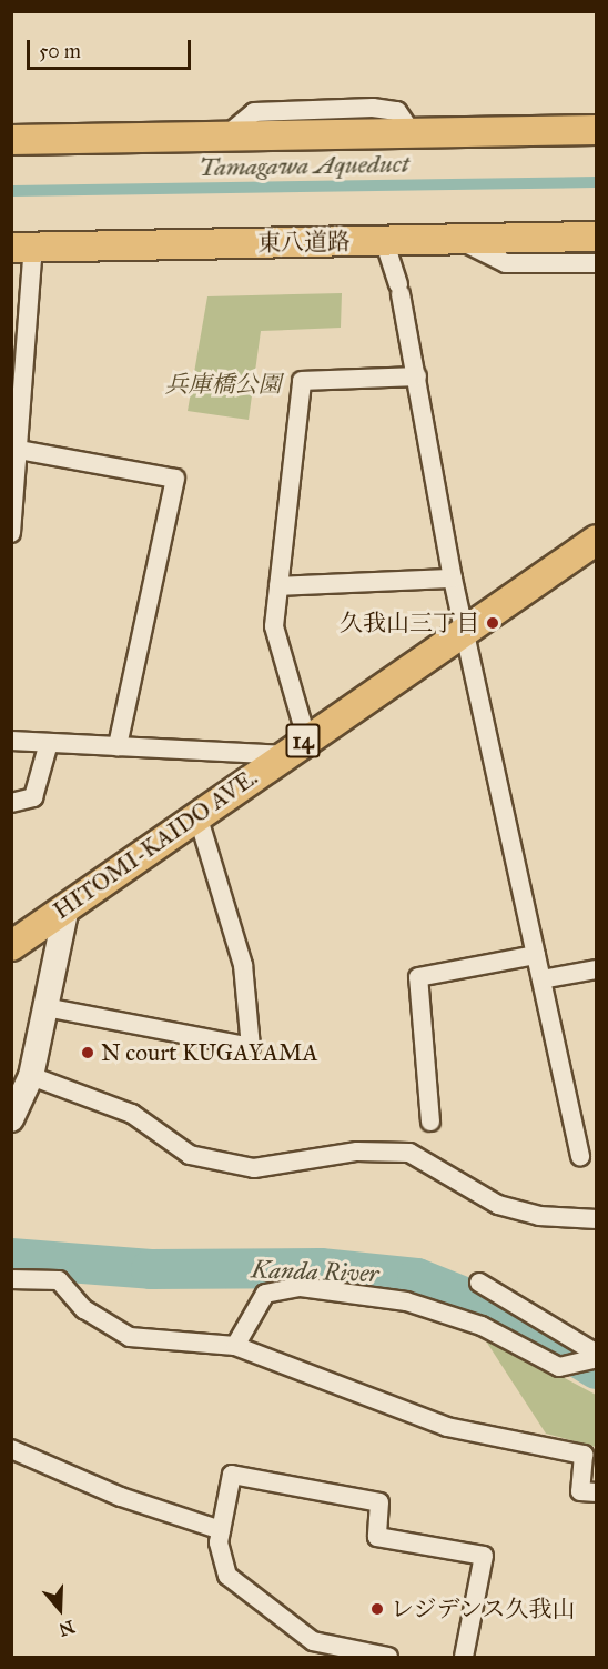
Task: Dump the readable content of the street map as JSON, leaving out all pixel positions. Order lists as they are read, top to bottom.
{
  "streets": {
    "main road": ["東八道路", "14", "HITOMI-KAIDO AVE."]
  },
  "water": ["Tamagawa Aqueduct", "Kanda River"],
  "parks": ["兵庫橋公園"],
  "places": ["久我山三丁目", "N court KUGAYAMA", "レジデンス久我山"],
  "scale_bar": "50 m",
  "north": "bottom"
}
